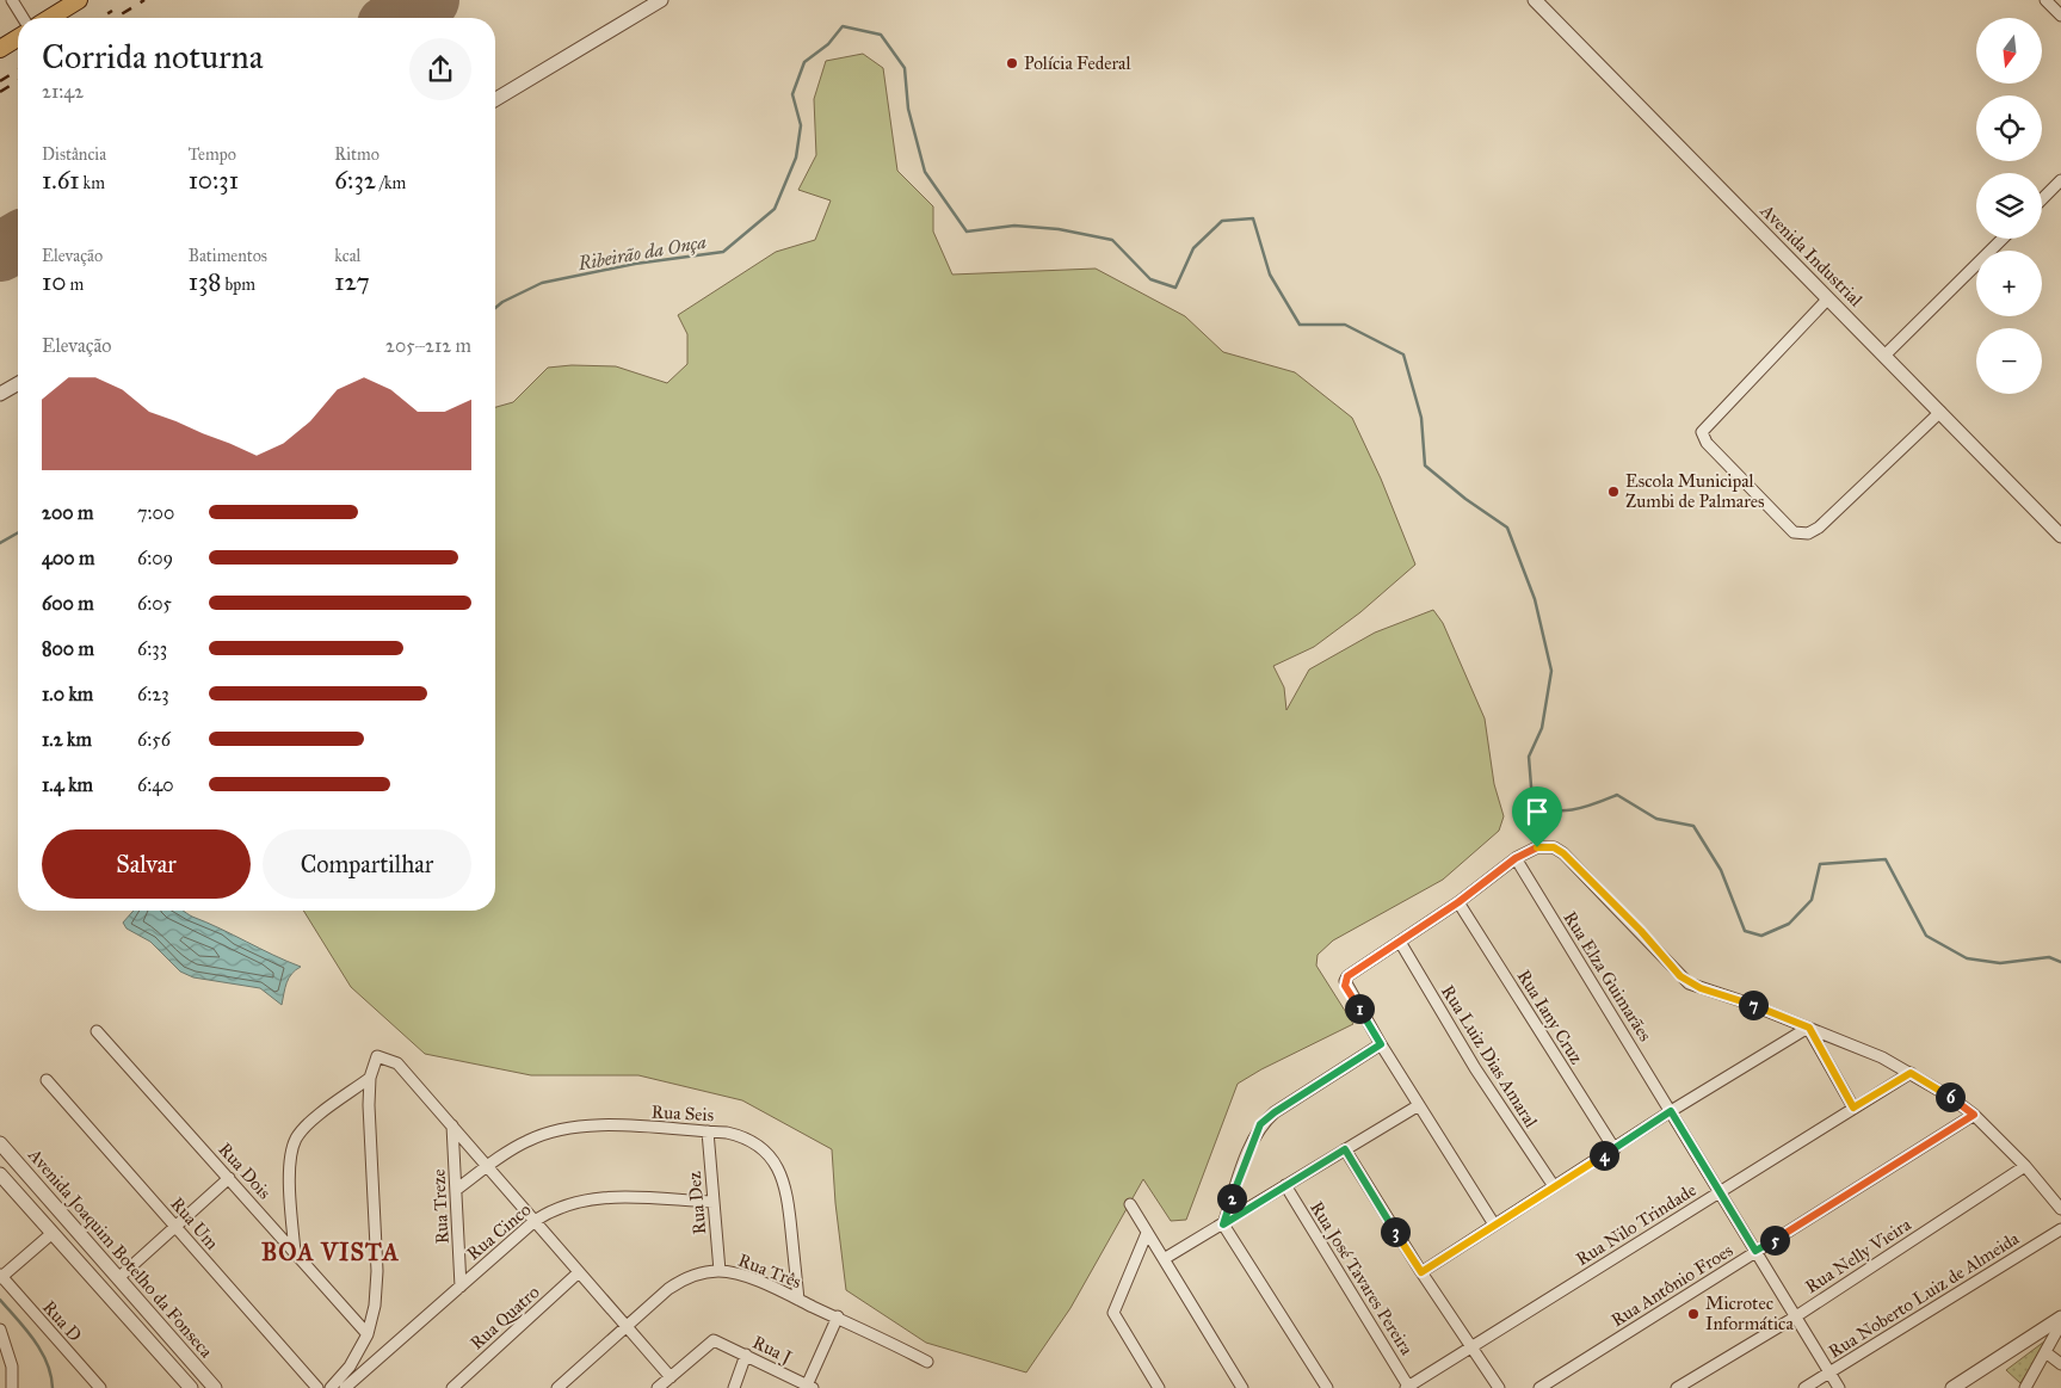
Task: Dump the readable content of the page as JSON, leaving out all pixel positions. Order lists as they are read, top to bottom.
{
  "streets": {
    "street": [
      "Avenida Industrial",
      "Rua Elza Guimarães",
      "Rua Iany Cruz",
      "Rua Luiz Dias Amaral",
      "Rua Seis",
      "Rua Dois",
      "Rua Dez",
      "Rua Treze",
      "Rua Um",
      "Rua Nilo Trindade",
      "Rua Cinco",
      "Avenida Joaquim Botelho da Fonseca",
      "Rua Nelly Vieira",
      "Rua Três",
      "Rua José Tavares Pereira",
      "Rua Antônio Froes",
      "Rua Noberto Luiz de Almeida",
      "Rua Quatro",
      "Rua D",
      "Rua J"
    ]
  },
  "crossings": [
    ["Rua Elza Guimarães", "Rua Nilo Trindade"],
    ["Rua Elza Guimarães", "Rua Nelly Vieira"],
    ["Rua Elza Guimarães", "Rua Antônio Froes"],
    ["Rua Elza Guimarães", "Rua Noberto Luiz de Almeida"],
    ["Rua Seis", "Rua Dez"],
    ["Rua Seis", "Rua Treze"],
    ["Rua Seis", "Rua Três"],
    ["Rua Dez", "Rua Cinco"],
    ["Rua Dez", "Rua Três"],
    ["Rua Treze", "Rua Cinco"],
    ["Rua Nilo Trindade", "Rua José Tavares Pereira"]
  ],
  "districts": ["BOA VISTA"],
  "water": ["Ribeirão da Onça"],
  "places": ["Polícia Federal", "Escola Municipal Zumbi de Palmares", "Microtec Informática"],
  "north": "bottom",
  "page": {
    "map_buttons": ["+", "−"],
    "heading": ["Corrida noturna", "21:42"],
    "stats": [
      ["Distância", "1.61 km"],
      ["Tempo", "10:31"],
      ["Ritmo", "6:32 /km"],
      ["Elevação", "10 m"],
      ["Batimentos", "138 bpm"],
      ["kcal", "127"]
    ],
    "chart": ["Elevação", "205–212 m"],
    "list": [
      {
        "name": "200 m",
        "note": "7:00"
      },
      {
        "name": "400 m",
        "note": "6:09"
      },
      {
        "name": "600 m",
        "note": "6:05"
      },
      {
        "name": "800 m",
        "note": "6:33"
      },
      {
        "name": "1.0 km",
        "note": "6:23"
      },
      {
        "name": "1.2 km",
        "note": "6:56"
      },
      {
        "name": "1.4 km",
        "note": "6:40"
      }
    ],
    "buttons": ["Salvar", "Compartilhar"],
    "pins": [
      "7",
      "1",
      "6",
      "4",
      "2",
      "3",
      "5"
    ]
  }
}
